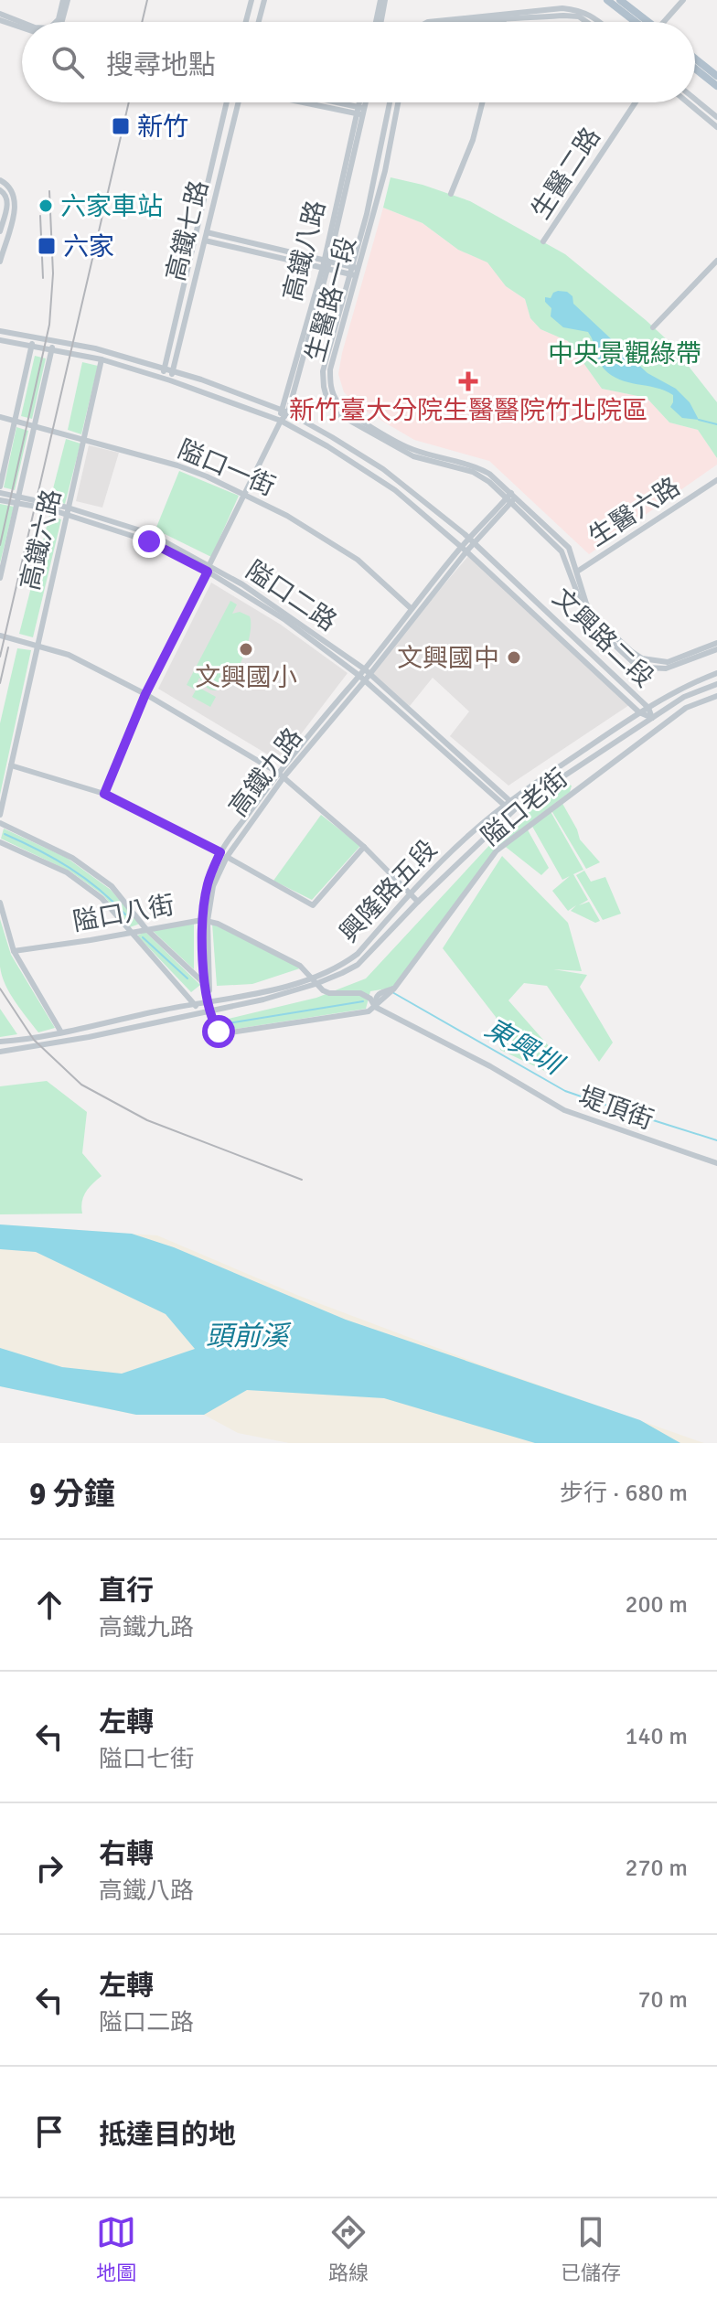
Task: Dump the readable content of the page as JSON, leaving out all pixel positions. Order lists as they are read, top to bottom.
{
  "streets": {
    "street": [
      "生醫二路",
      "高鐵七路",
      "高鐵八路",
      "生醫路一段",
      "隘口一街",
      "生醫六路",
      "高鐵六路",
      "隘口二路",
      "文興路二段",
      "高鐵九路",
      "隘口老街",
      "興隆路五段",
      "隘口八街",
      "堤頂街"
    ]
  },
  "crossings": [
    ["高鐵七路", "文興路二段"],
    ["高鐵八路", "隘口一街"],
    ["高鐵八路", "隘口二路"],
    ["高鐵八路", "文興路二段"],
    ["生醫路一段", "生醫六路"],
    ["生醫路一段", "高鐵九路"],
    ["隘口一街", "高鐵六路"],
    ["隘口一街", "高鐵九路"],
    ["高鐵六路", "隘口二路"],
    ["高鐵六路", "文興路二段"],
    ["隘口二路", "高鐵九路"],
    ["隘口二路", "興隆路五段"],
    ["文興路二段", "高鐵九路"],
    ["文興路二段", "興隆路五段"],
    ["高鐵九路", "興隆路五段"],
    ["高鐵九路", "隘口八街"],
    ["隘口老街", "興隆路五段"],
    ["隘口老街", "堤頂街"],
    ["興隆路五段", "隘口八街"]
  ],
  "water": ["東興圳", "頭前溪"],
  "parks": ["中央景觀綠帶"],
  "places": {
    "transit": ["新竹", "六家"],
    "other": ["六家車站", "文興國小", "文興國中"],
    "health": ["新竹臺大分院生醫醫院竹北院區"]
  },
  "page": {
    "search": "搜尋地點",
    "heading": ["9 分鐘", "步行 · 680 m"],
    "list": [
      ["直行", "高鐵九路", "200 m"],
      ["左轉", "隘口七街", "140 m"],
      ["右轉", "高鐵八路", "270 m"],
      ["左轉", "隘口二路", "70 m"],
      "抵達目的地"
    ],
    "nav": ["地圖", "路線", "已儲存"]
  }
}
